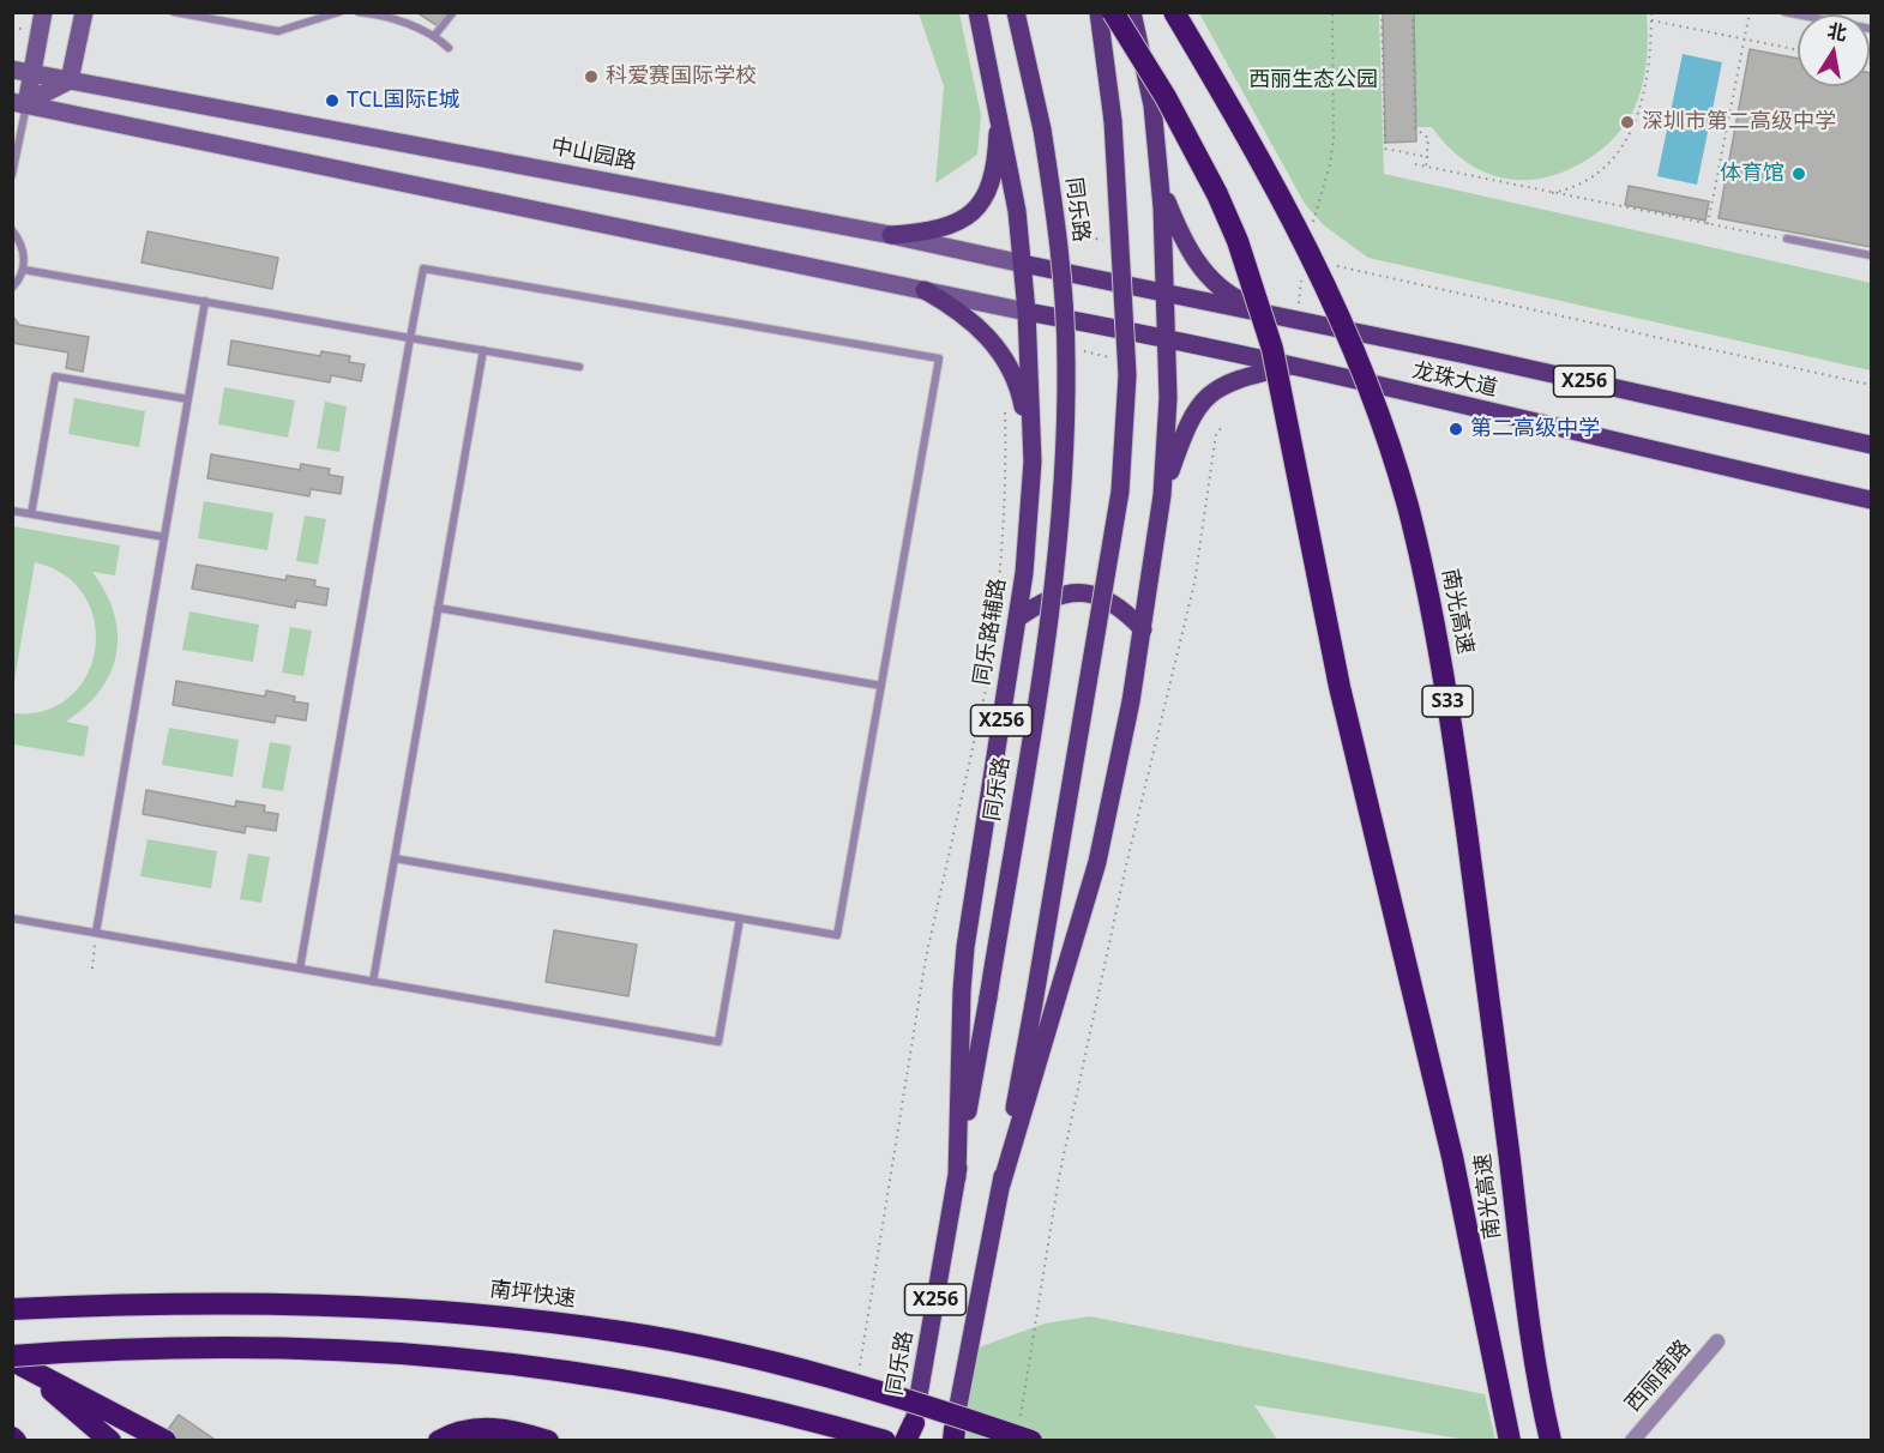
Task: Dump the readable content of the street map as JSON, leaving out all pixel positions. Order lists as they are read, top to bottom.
{
  "streets": {
    "highway": ["南光高速", "S33", "南坪快速"],
    "main road": [
      "中山园路",
      "同乐路",
      "龙珠大道",
      "X256",
      "同乐路辅路"
    ],
    "street": ["西丽南路"]
  },
  "crossings": [
    ["中山园路", "龙珠大道"],
    ["中山园路", "同乐路辅路"],
    ["同乐路", "X256"],
    ["同乐路", "同乐路辅路"],
    ["龙珠大道", "X256"],
    ["龙珠大道", "同乐路辅路"]
  ],
  "parks": ["西丽生态公园"],
  "places": [
    "科爱赛国际学校",
    "TCL国际E城",
    "深圳市第二高级中学",
    "体育馆",
    "第二高级中学"
  ],
  "north": "top"
}
